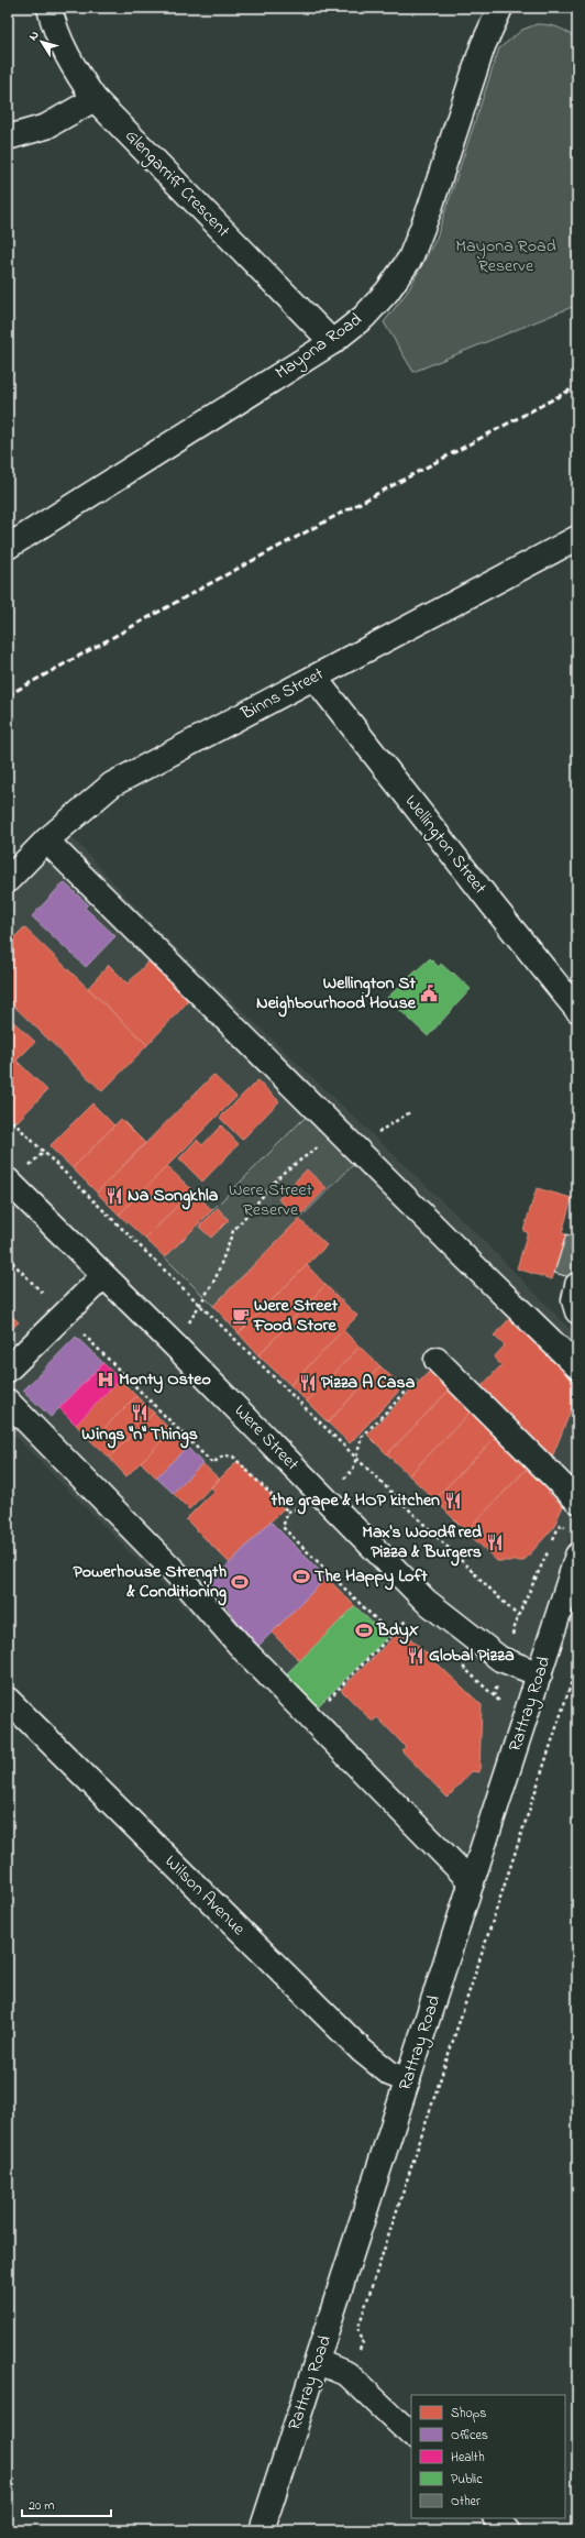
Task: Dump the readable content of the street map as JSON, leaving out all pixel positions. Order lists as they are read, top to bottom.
{
  "streets": {
    "street": [
      "Glengarriff Crescent",
      "Mayona Road",
      "Binns Street",
      "Wellington Street",
      "Were Street",
      "Rattray Road",
      "Wilson Avenue"
    ]
  },
  "crossings": [
    ["Glengarriff Crescent", "Mayona Road"],
    ["Binns Street", "Wellington Street"],
    ["Were Street", "Rattray Road"],
    ["Rattray Road", "Wilson Avenue"]
  ],
  "parks": ["Mayona Road Reserve", "Were Street Reserve"],
  "places": {
    "public building": ["Wellington St Neighbourhood House"],
    "restaurant": [
      "Na Songkhla",
      "Pizza A Casa",
      "Wings \"n\" Things",
      "the grape & HOP kitchen",
      "Max's Woodfired Pizza & Burgers",
      "Global Pizza"
    ],
    "cafe": ["Were Street Food Store"],
    "hospital": ["Monty Osteo"],
    "sports": ["The Happy Loft", "Powerhouse Strength & Conditioning", "BdyX"]
  },
  "legend": [
    "Shops",
    "Offices",
    "Health",
    "Public",
    "Other"
  ],
  "scale_bar": "20 m",
  "north": "top left"
}
